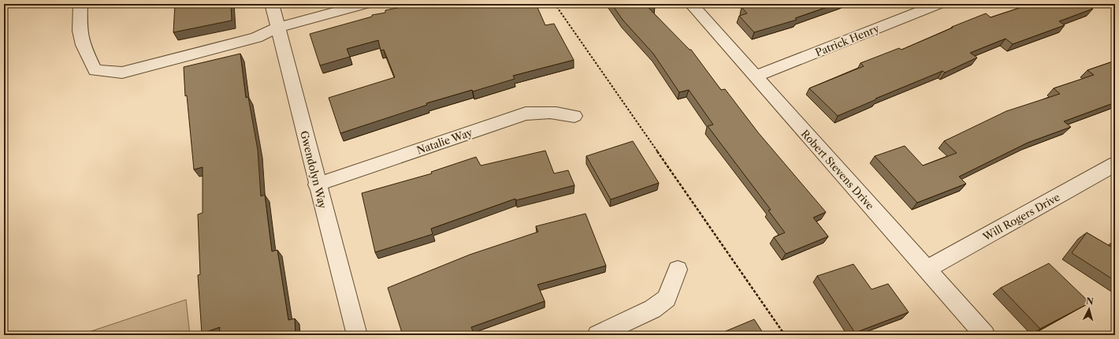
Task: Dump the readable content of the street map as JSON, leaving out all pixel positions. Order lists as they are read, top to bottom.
{
  "streets": {
    "street": [
      "Patrick Henry",
      "Natalie Way",
      "Gwendolyn Way",
      "Robert Stevens Drive",
      "Will Rogers Drive"
    ]
  },
  "crossings": [
    ["Patrick Henry", "Robert Stevens Drive"],
    ["Natalie Way", "Gwendolyn Way"],
    ["Robert Stevens Drive", "Will Rogers Drive"]
  ],
  "north": "top"
}
